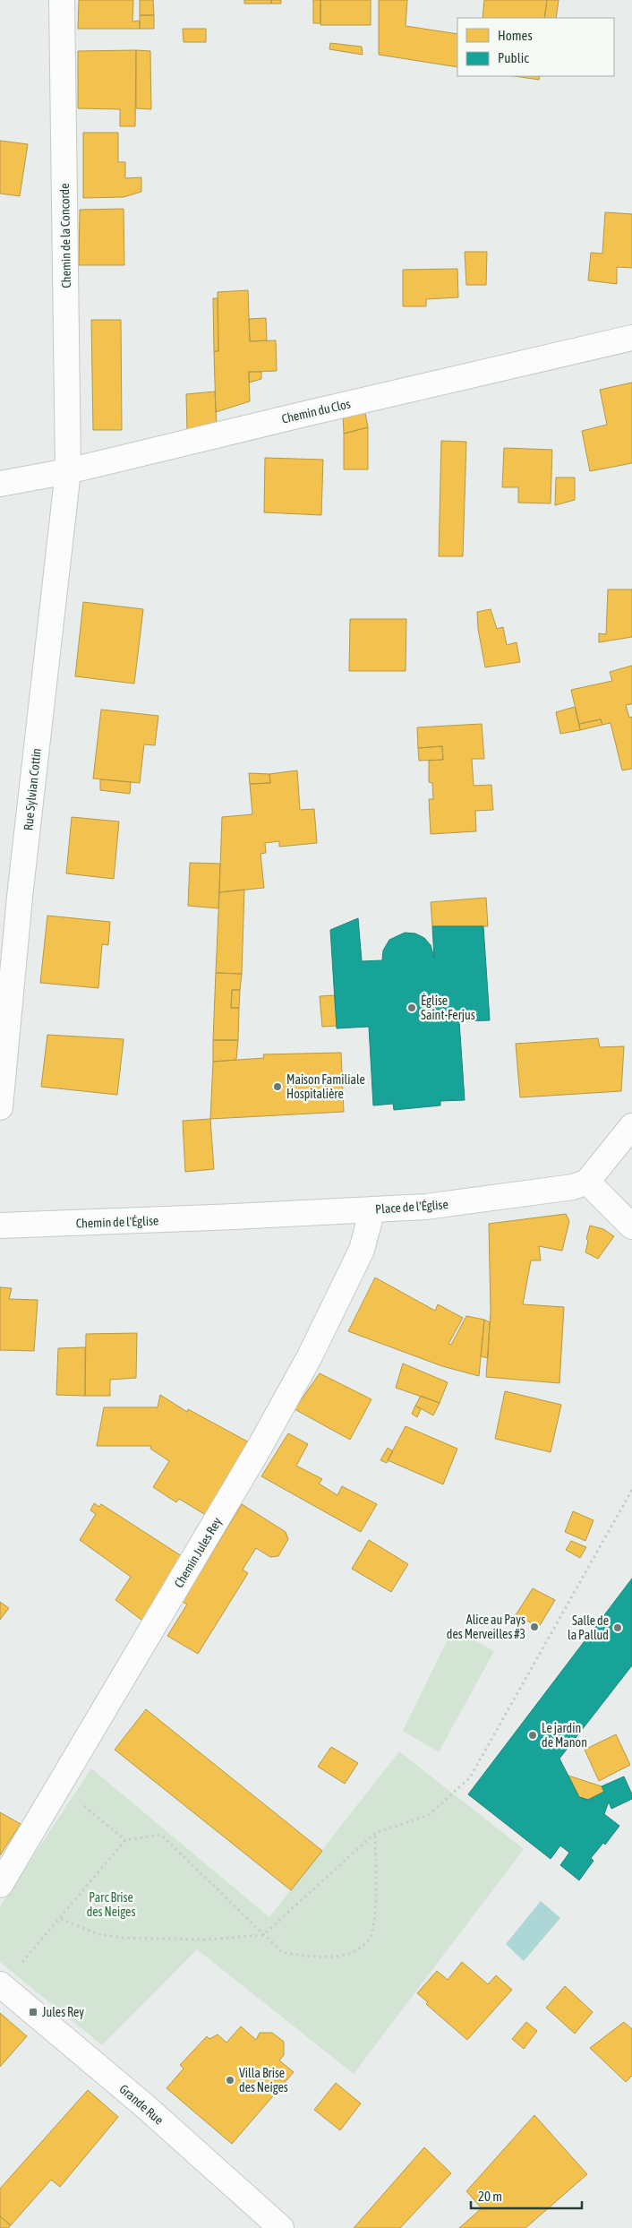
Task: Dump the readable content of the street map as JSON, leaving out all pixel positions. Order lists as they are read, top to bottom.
{
  "streets": {
    "street": [
      "Chemin de la Concorde",
      "Chemin du Clos",
      "Rue Sylvian Cottin",
      "Place de l'Église",
      "Chemin de l'Église",
      "Chemin Jules Rey",
      "Grande Rue"
    ]
  },
  "crossings": [
    ["Chemin de la Concorde", "Chemin du Clos"],
    ["Chemin de la Concorde", "Rue Sylvian Cottin"],
    ["Chemin du Clos", "Rue Sylvian Cottin"],
    ["Place de l'Église", "Chemin de l'Église"],
    ["Place de l'Église", "Chemin Jules Rey"]
  ],
  "parks": ["Parc Brise des Neiges"],
  "places": {
    "other": [
      "Église Saint-Ferjus",
      "Maison Familiale Hospitalière",
      "Alice au Pays des Merveilles #3",
      "Salle de la Pallud",
      "Le jardin de Manon",
      "Villa Brise des Neiges"
    ],
    "transit": ["Jules Rey"]
  },
  "legend": ["Homes", "Public"],
  "scale_bar": "20 m"
}
